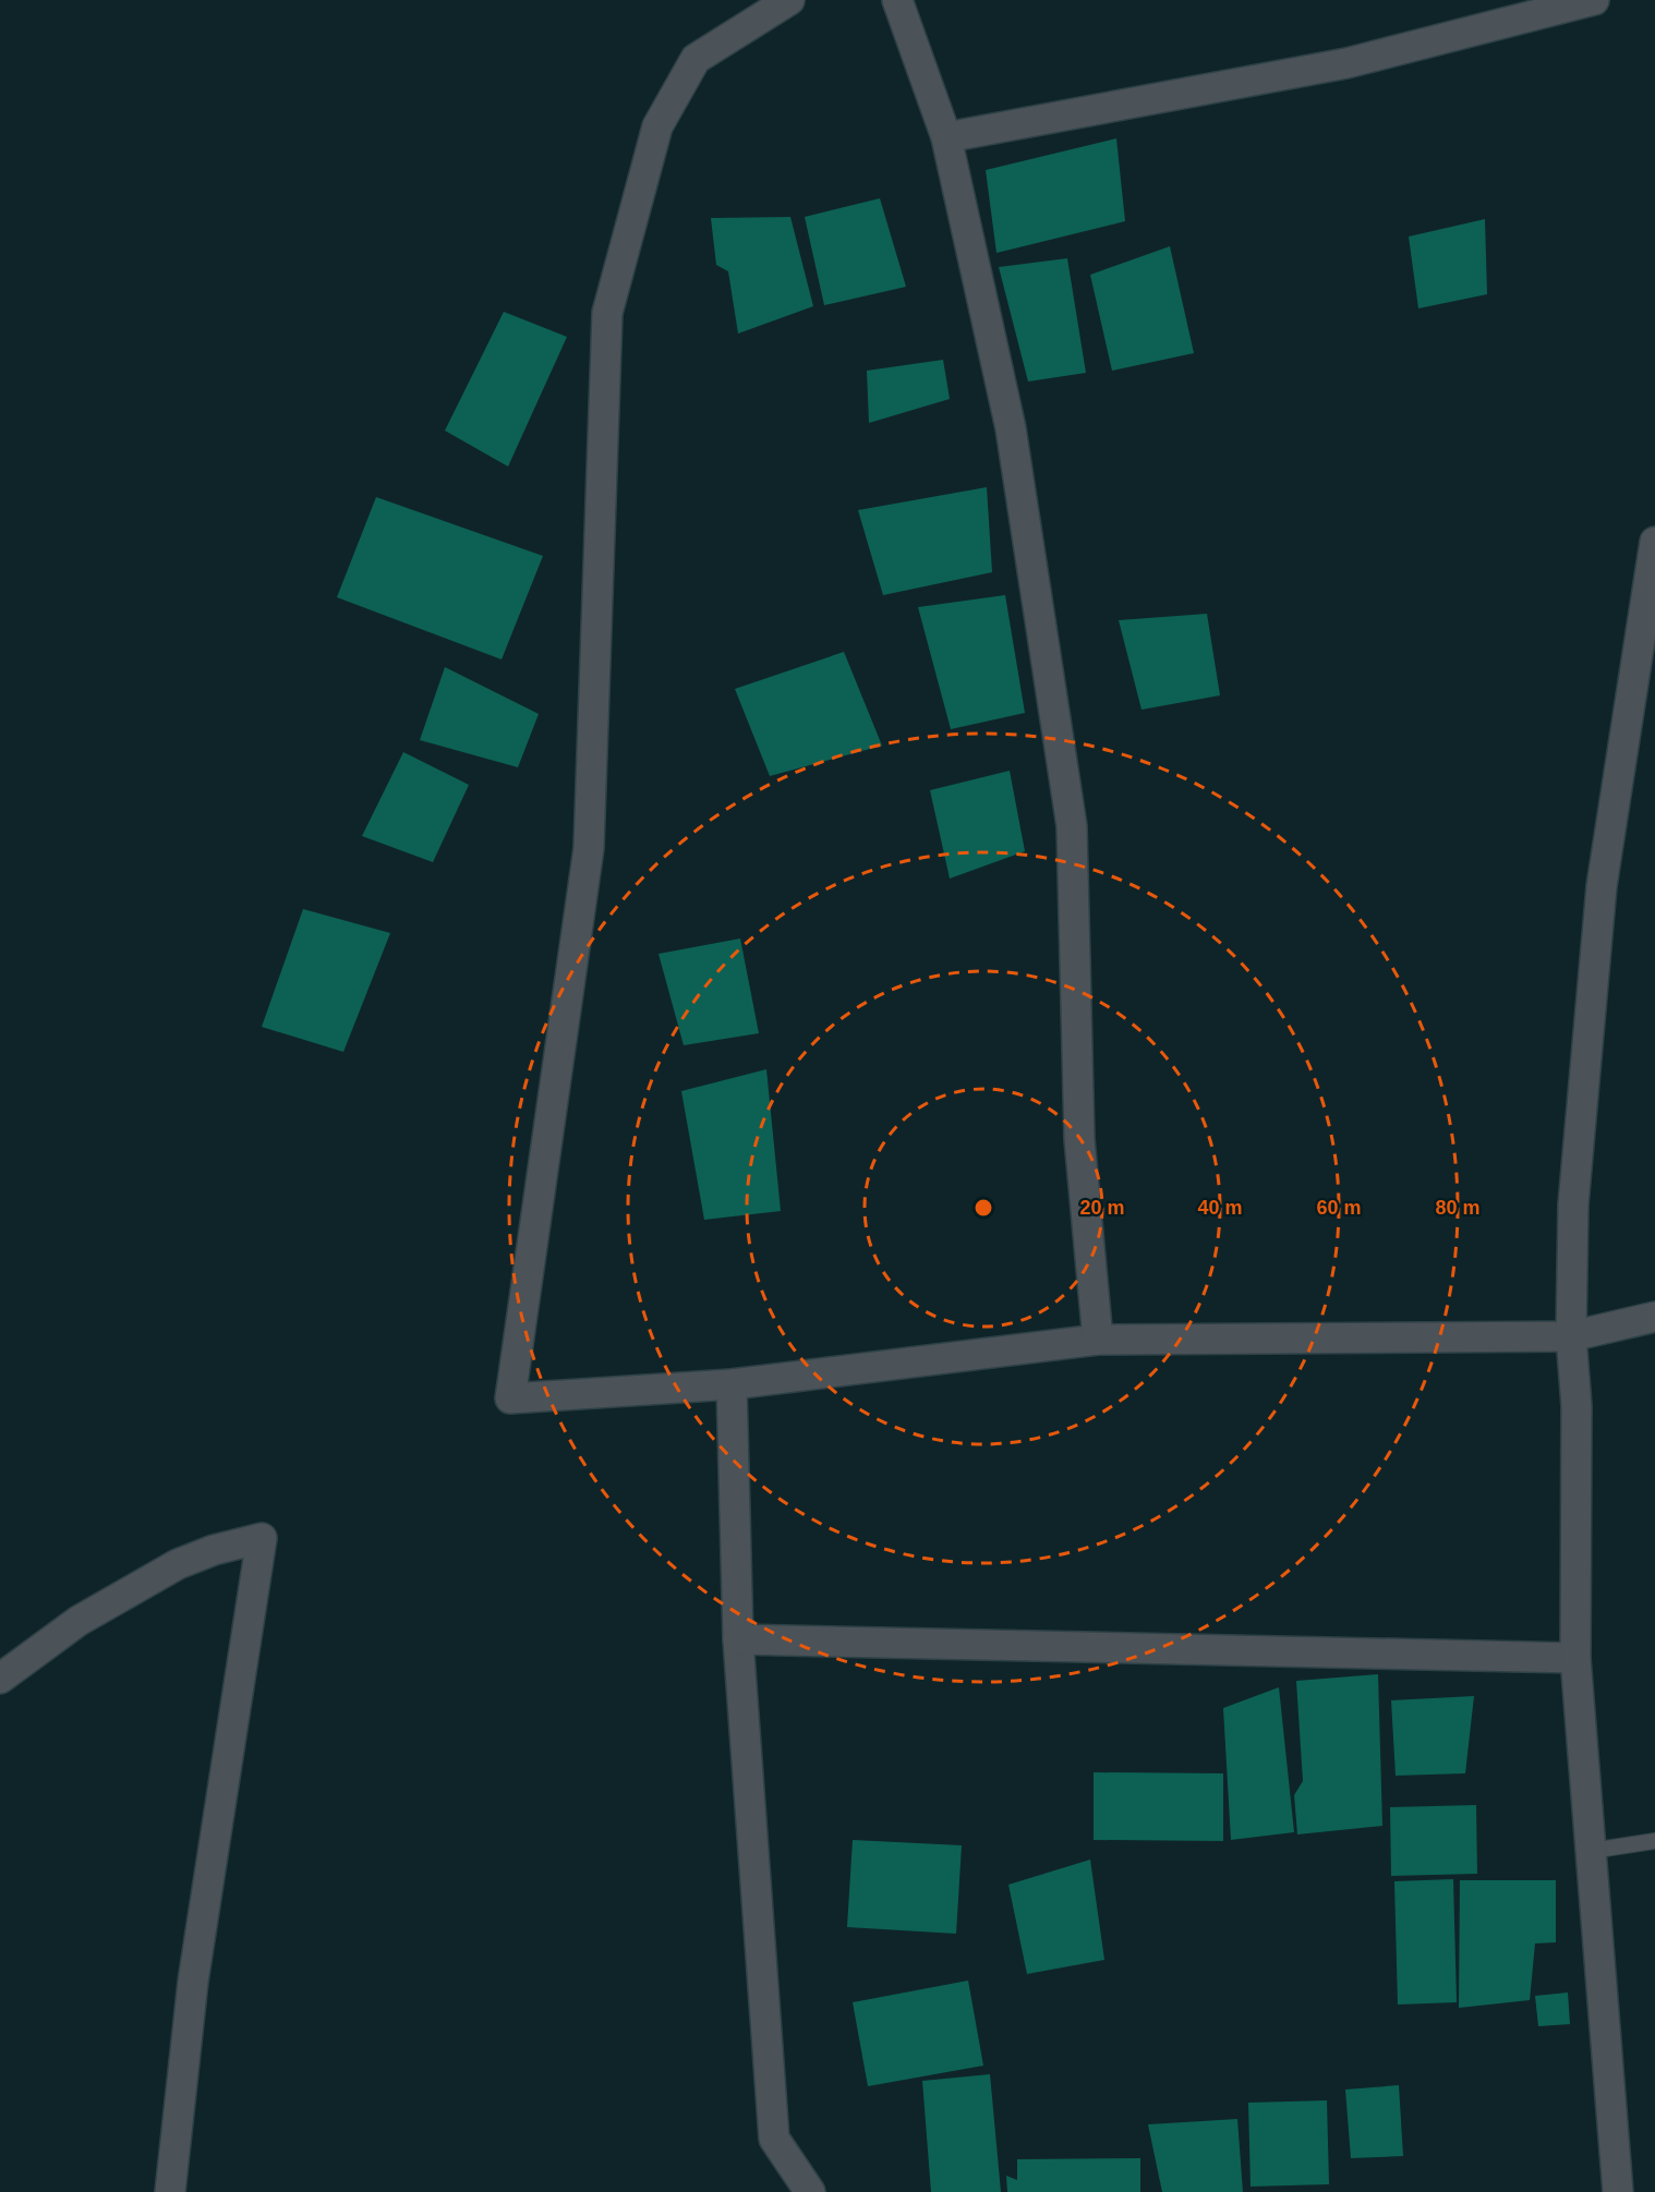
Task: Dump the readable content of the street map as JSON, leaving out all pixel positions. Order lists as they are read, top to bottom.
{
  "rings": [
    "20 m",
    "40 m",
    "60 m",
    "80 m"
  ]
}
